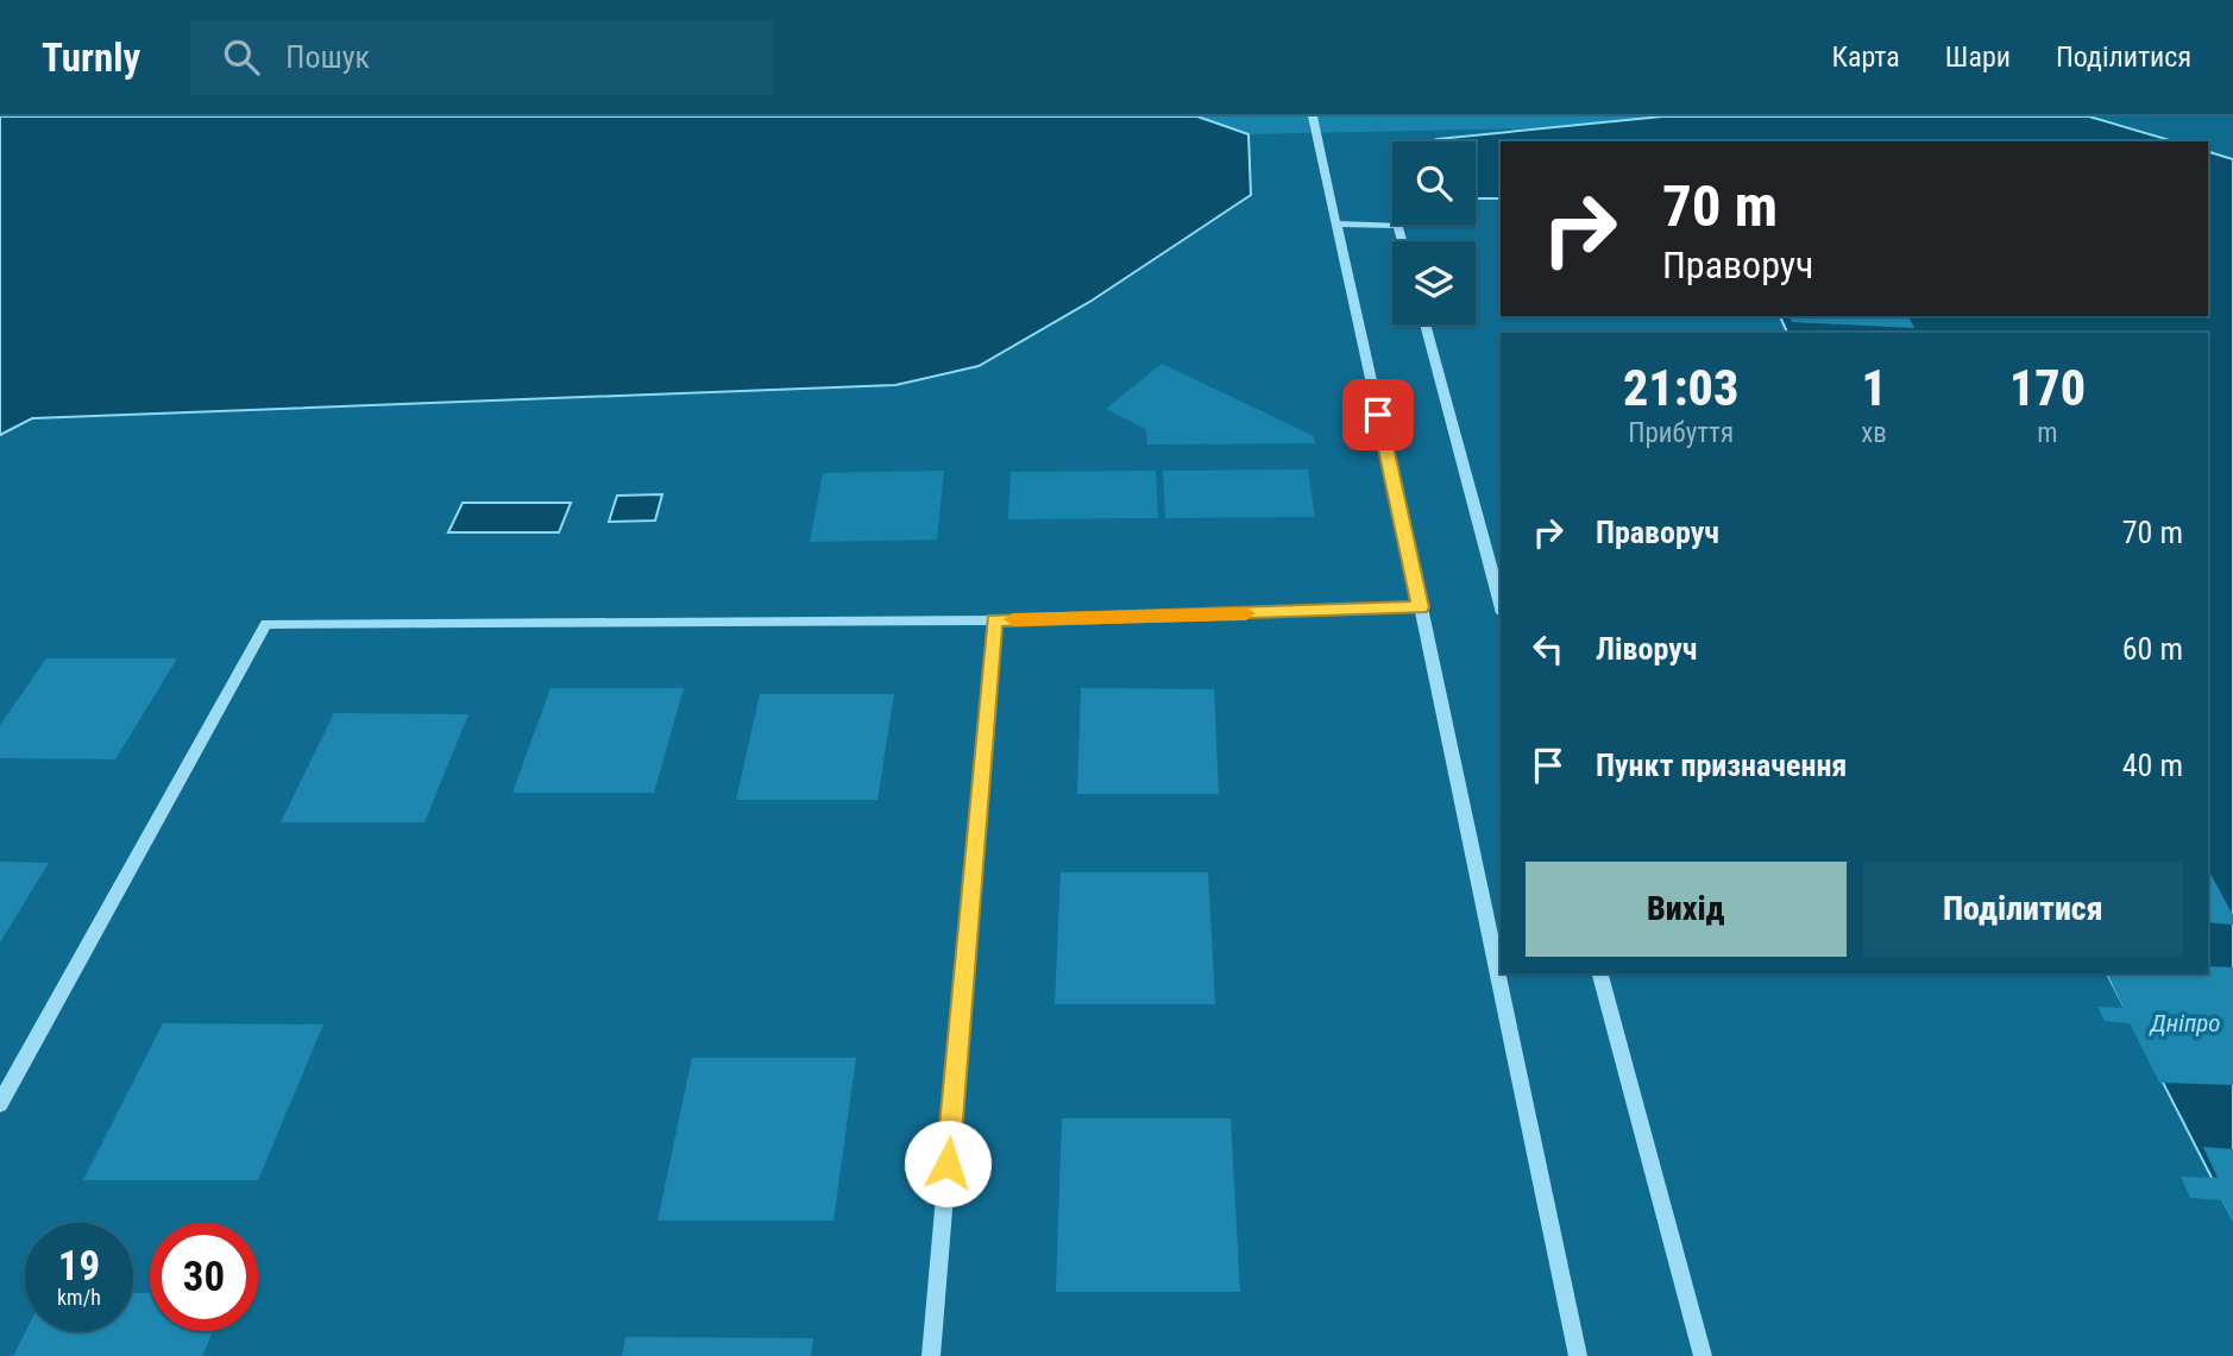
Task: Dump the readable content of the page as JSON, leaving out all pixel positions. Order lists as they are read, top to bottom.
{
  "water": ["Дніпро"],
  "page": {
    "header": "Turnly",
    "search": "Пошук",
    "nav": ["Карта", "Шари", "Поділитися"],
    "turn": ["70 m", "Праворуч"],
    "eta": [
      "21:03",
      "Прибуття",
      "1",
      "хв",
      "170",
      "m"
    ],
    "list": [
      {
        "name": "Праворуч",
        "value": "70 m"
      },
      {
        "name": "Ліворуч",
        "value": "60 m"
      },
      {
        "name": "Пункт призначення",
        "value": "40 m"
      }
    ],
    "buttons": ["Вихід", "Поділитися"],
    "speed": "19 km/h",
    "limit": "30"
  }
}
